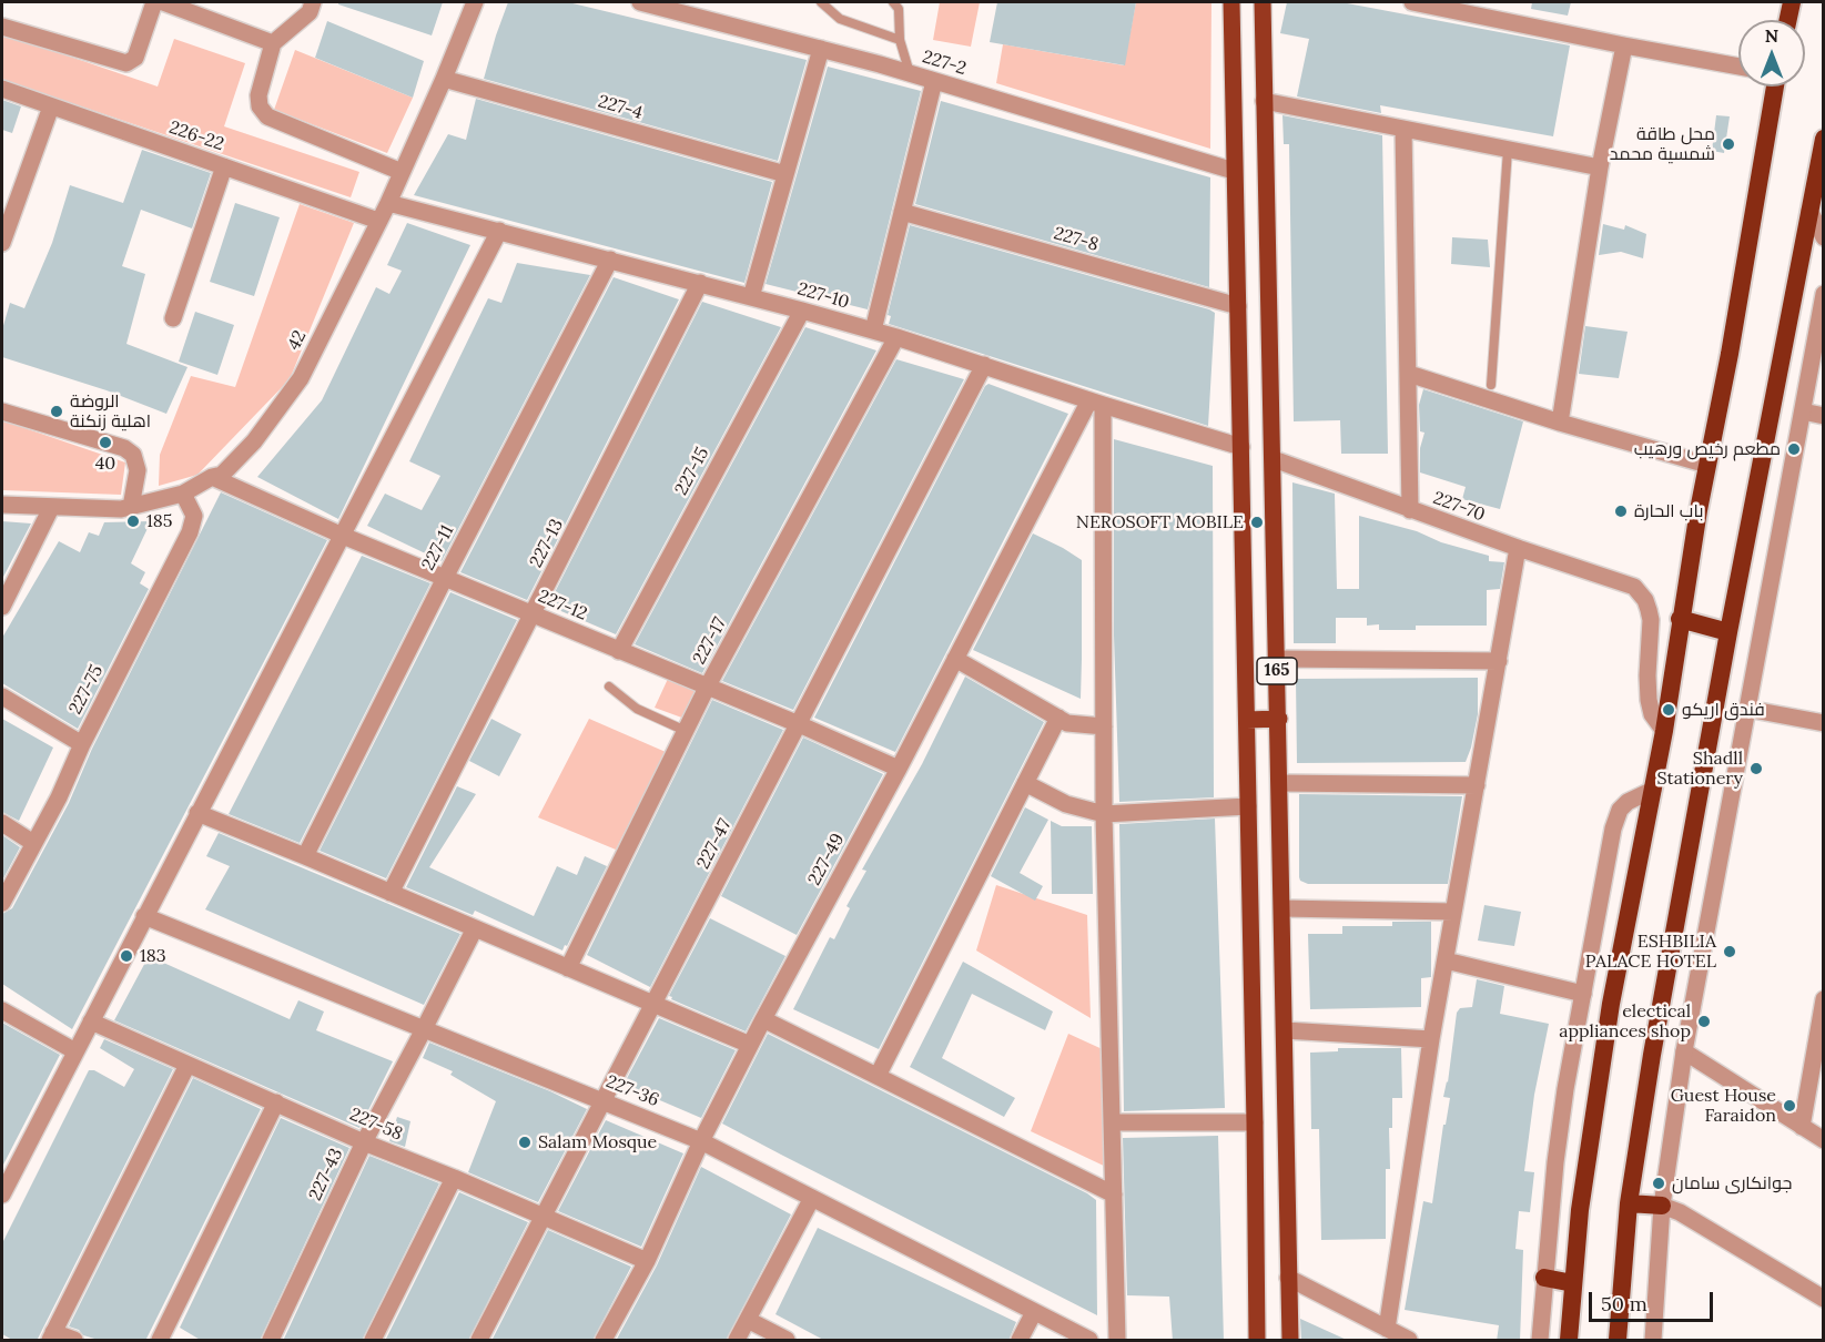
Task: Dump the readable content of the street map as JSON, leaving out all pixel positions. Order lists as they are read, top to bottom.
{
  "streets": {
    "main road": ["165"],
    "street": [
      "227-2",
      "227-4",
      "226-22",
      "227-8",
      "227-10",
      "42",
      "227-15",
      "227-70",
      "227-13",
      "227-11",
      "227-12",
      "227-17",
      "227-75",
      "227-47",
      "227-49",
      "227-36",
      "227-58",
      "227-43"
    ]
  },
  "crossings": [
    ["227-2", "165"],
    ["227-4", "42"],
    ["226-22", "42"],
    ["227-8", "165"],
    ["227-10", "42"],
    ["227-10", "227-15"],
    ["227-10", "227-13"],
    ["227-10", "227-11"],
    ["227-10", "227-17"],
    ["227-10", "165"],
    ["227-10", "227-47"],
    ["227-10", "227-49"],
    ["42", "227-12"],
    ["42", "227-75"],
    ["227-15", "227-12"],
    ["227-70", "165"],
    ["227-13", "227-12"],
    ["227-11", "227-12"],
    ["227-12", "227-17"],
    ["227-12", "227-47"],
    ["227-12", "227-49"],
    ["227-47", "227-36"],
    ["227-47", "227-58"],
    ["227-49", "227-36"],
    ["227-49", "227-58"],
    ["227-36", "227-43"],
    ["227-58", "227-43"]
  ],
  "places": [
    "محل طاقة شمسية محمد",
    "الروضة اهلية زنكنة",
    "40",
    "مطعم رخيص ورهيب",
    "باب الحارة",
    "185",
    "NEROSOFT MOBILE",
    "فندق اريكو",
    "Shadll Stationery",
    "ESHBILIA PALACE HOTEL",
    "183",
    "electical appliances shop",
    "Guest House Faraidon",
    "Salam Mosque",
    "جوانکاری سامان"
  ],
  "scale_bar": "50 m",
  "north": "top"
}
